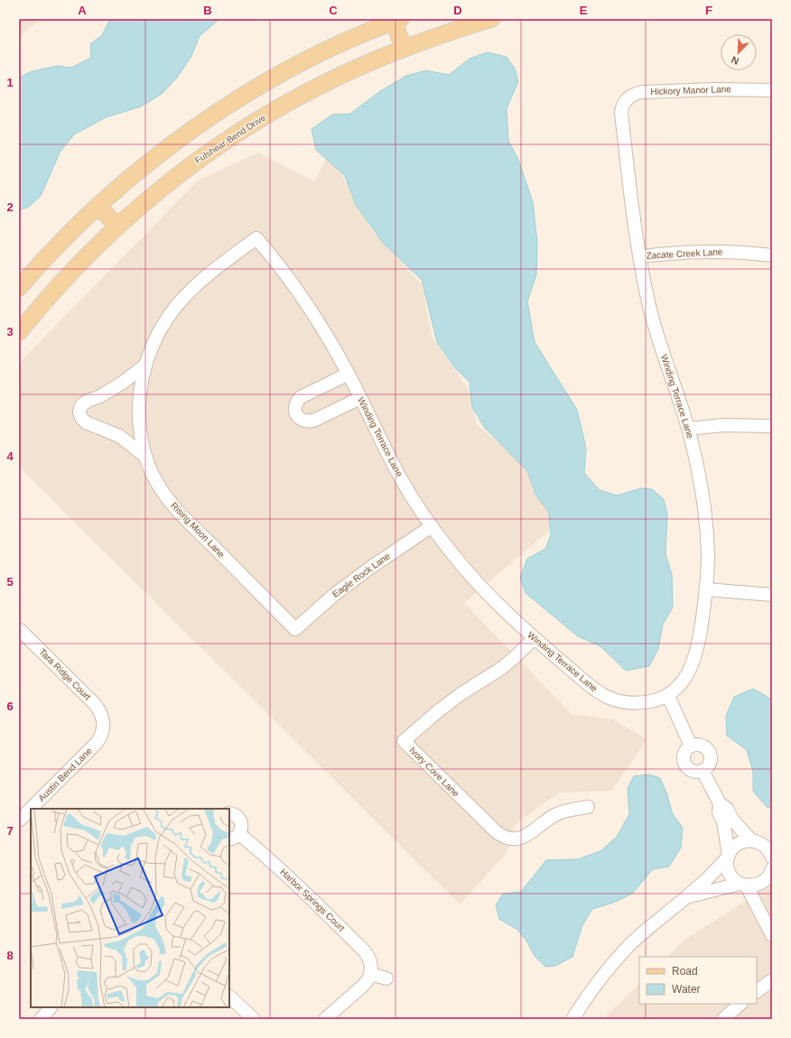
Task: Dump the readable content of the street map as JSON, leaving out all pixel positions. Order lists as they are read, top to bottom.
{
  "streets": {
    "main road": ["Fulshear Bend Drive"],
    "street": [
      "Hickory Manor Lane",
      "Zacate Creek Lane",
      "Winding Terrace Lane",
      "Rising Moon Lane",
      "Eagle Rock Lane",
      "Tara Ridge Court",
      "Ivory Cove Lane",
      "Austin Bend Lane",
      "Harbor Springs Court"
    ]
  },
  "crossings": [
    ["Hickory Manor Lane", "Winding Terrace Lane"],
    ["Zacate Creek Lane", "Winding Terrace Lane"],
    ["Winding Terrace Lane", "Rising Moon Lane"],
    ["Winding Terrace Lane", "Eagle Rock Lane"],
    ["Winding Terrace Lane", "Ivory Cove Lane"],
    ["Rising Moon Lane", "Eagle Rock Lane"],
    ["Tara Ridge Court", "Austin Bend Lane"]
  ],
  "legend": ["Road", "Water"],
  "north": "bottom left",
  "grid": {
    "columns": [
      "A",
      "B",
      "C",
      "D",
      "E",
      "F"
    ],
    "rows": [
      "1",
      "2",
      "3",
      "4",
      "5",
      "6",
      "7",
      "8"
    ]
  }
}
